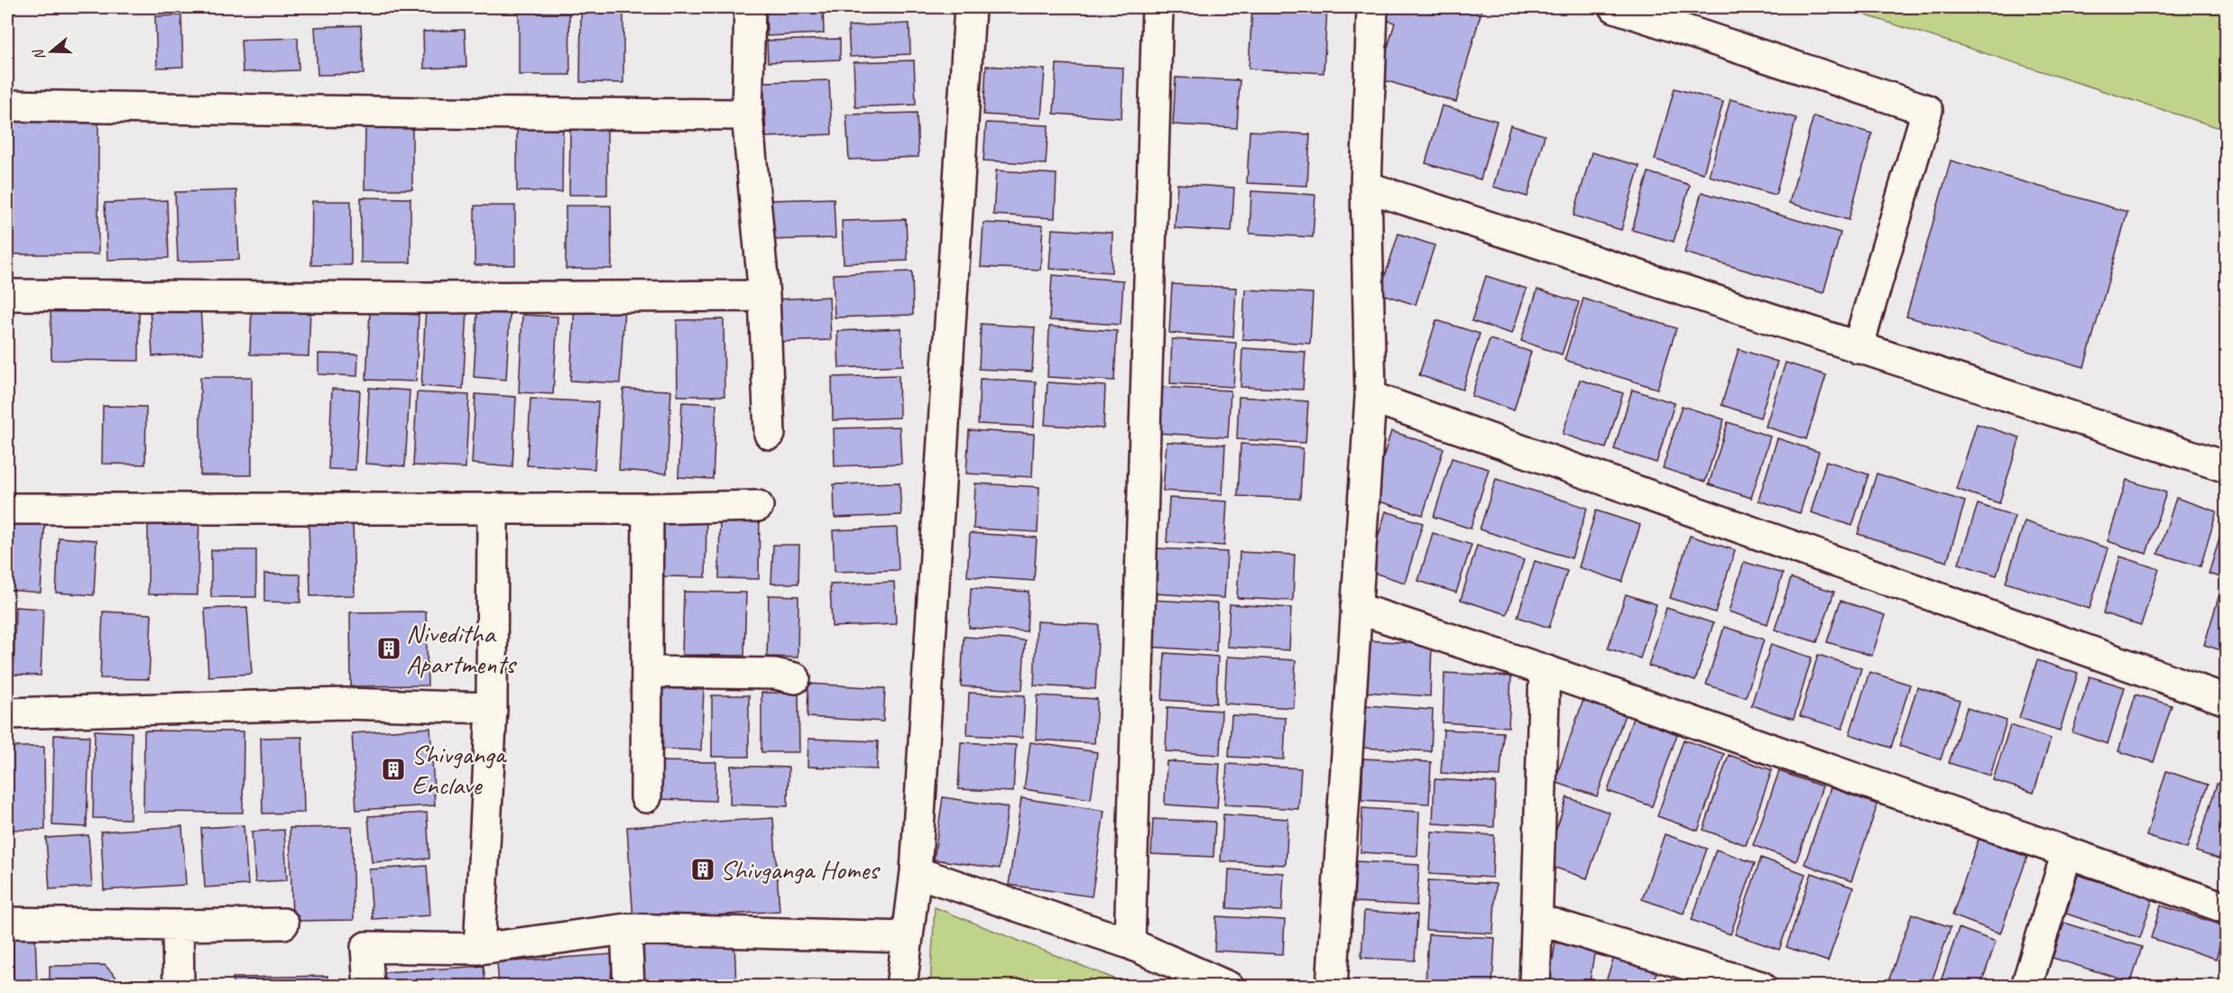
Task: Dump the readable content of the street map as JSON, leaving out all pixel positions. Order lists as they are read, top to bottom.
{
  "places": {
    "building": ["Niveditha Apartments", "Shivganga Enclave", "Shivganga Homes"]
  },
  "north": "left"
}
